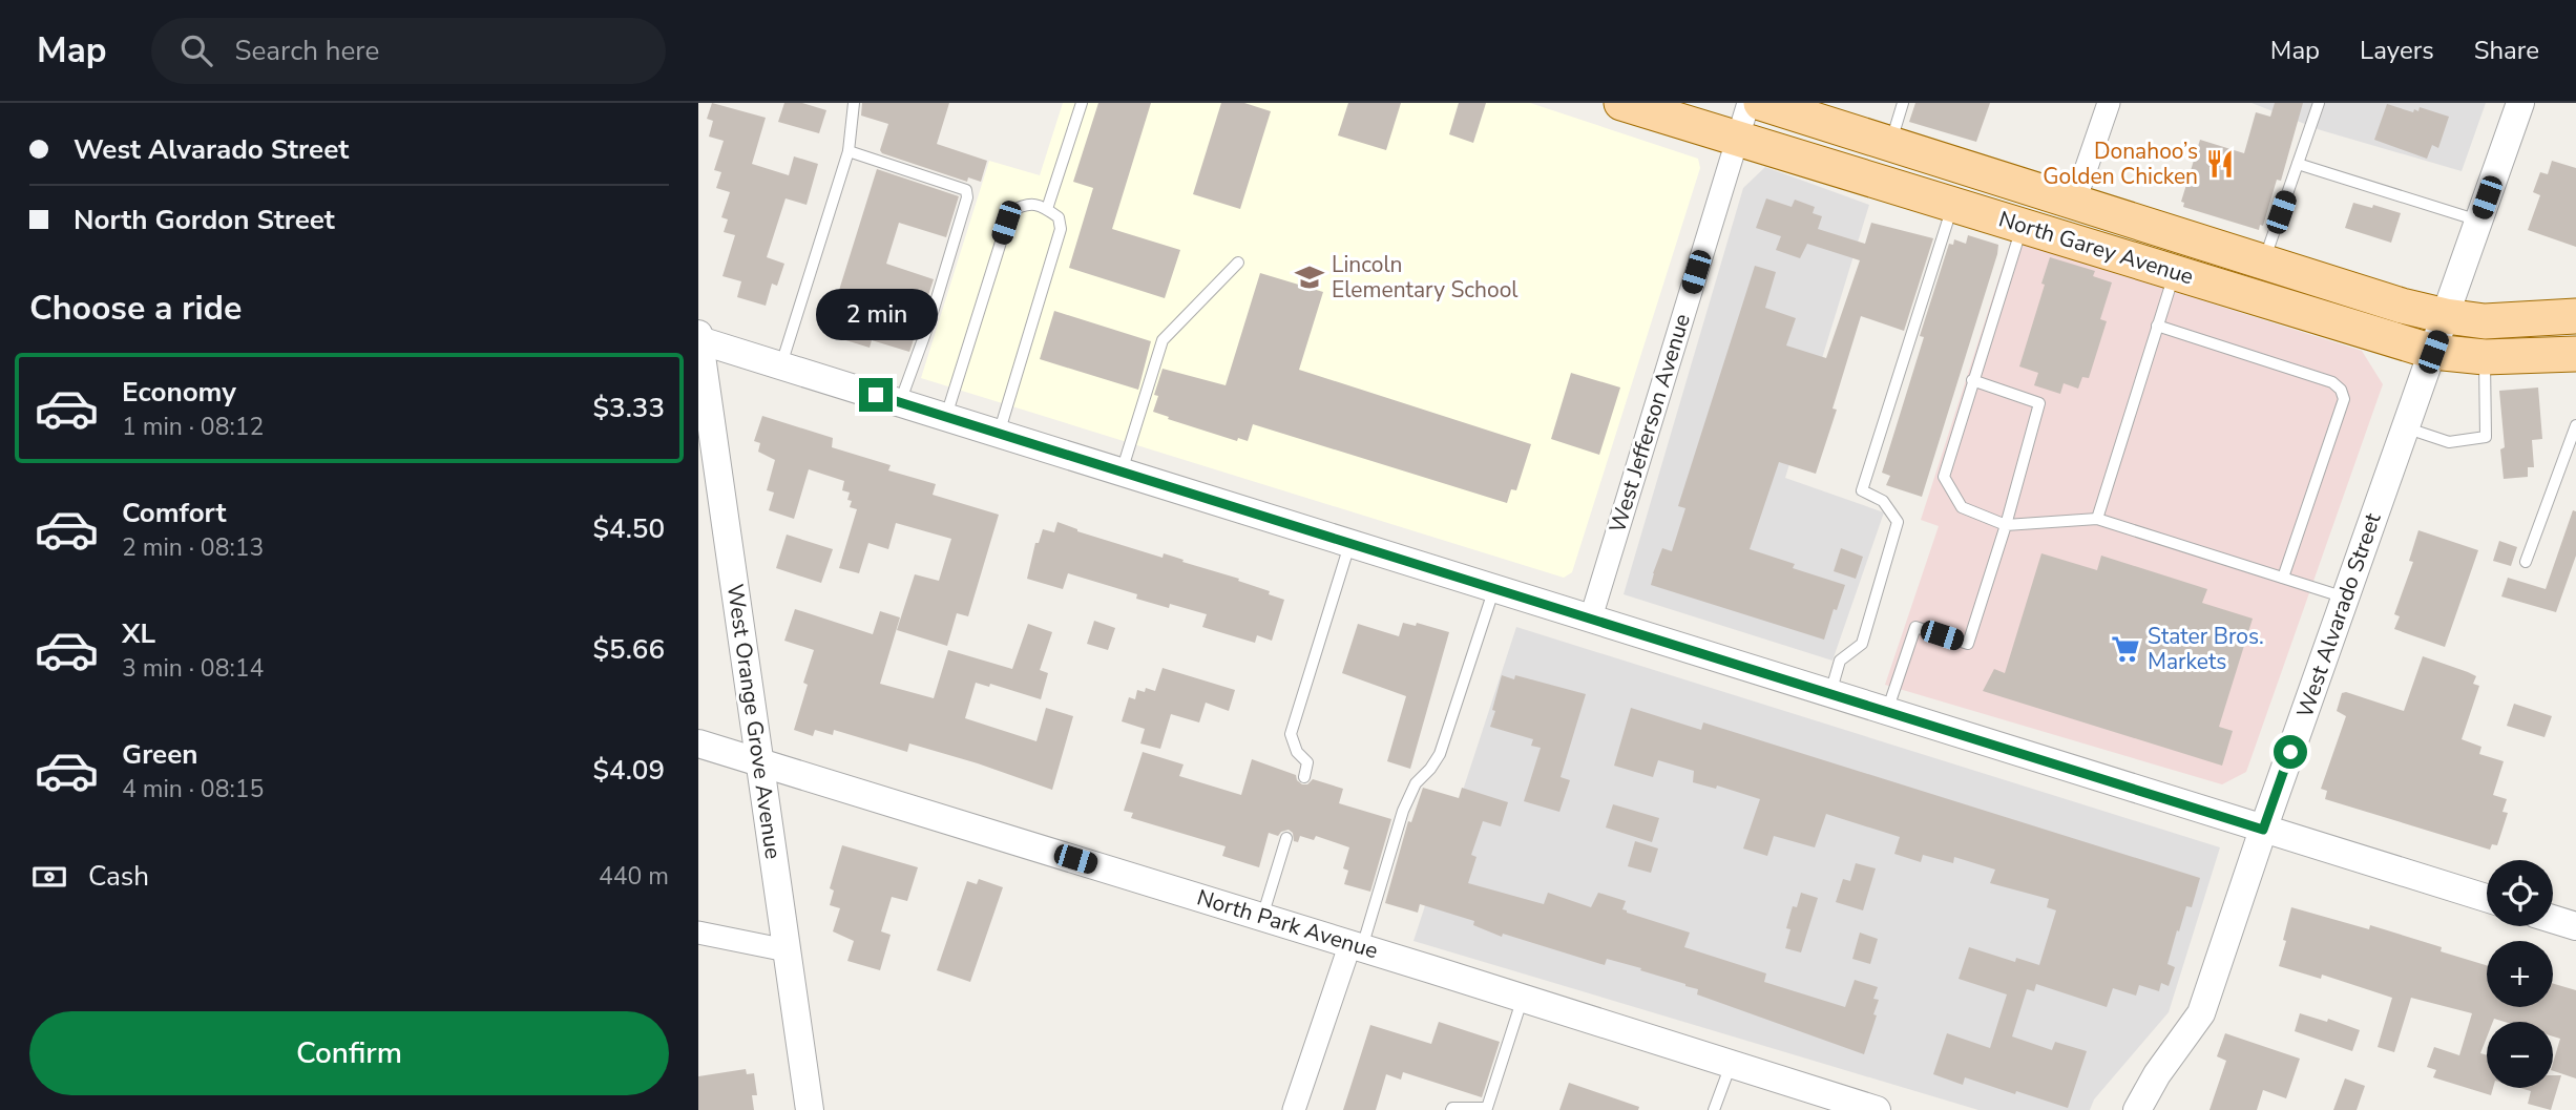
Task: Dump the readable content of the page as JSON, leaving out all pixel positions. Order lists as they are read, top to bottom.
{
  "streets": {
    "main road": ["North Garey Avenue"],
    "street": [
      "West Jefferson Avenue",
      "West Alvarado Street",
      "West Orange Grove Avenue",
      "North Park Avenue"
    ]
  },
  "crossings": [
    ["North Garey Avenue", "West Jefferson Avenue"],
    ["North Garey Avenue", "West Alvarado Street"],
    ["West Orange Grove Avenue", "North Park Avenue"]
  ],
  "places": {
    "restaurant": ["Donahoo’s Golden Chicken"],
    "school or university": ["Lincoln Elementary School"],
    "supermarket": ["Stater Bros. Markets"]
  },
  "page": {
    "header": "Map",
    "search": "Search here",
    "nav": ["Map", "Layers", "Share"],
    "banner": ["West Alvarado Street", "North Gordon Street"],
    "heading": "Choose a ride",
    "bubble": "2 min",
    "list": [
      {
        "name": "Economy",
        "note": "1 min · 08:12",
        "value": "$3.33"
      },
      {
        "name": "Comfort",
        "note": "2 min · 08:13",
        "value": "$4.50"
      },
      {
        "name": "XL",
        "note": "3 min · 08:14",
        "value": "$5.66"
      },
      {
        "name": "Green",
        "note": "4 min · 08:15",
        "value": "$4.09"
      }
    ],
    "pay": ["Cash", "440 m"],
    "map_buttons": ["+", "−"],
    "buttons": "Confirm"
  }
}
